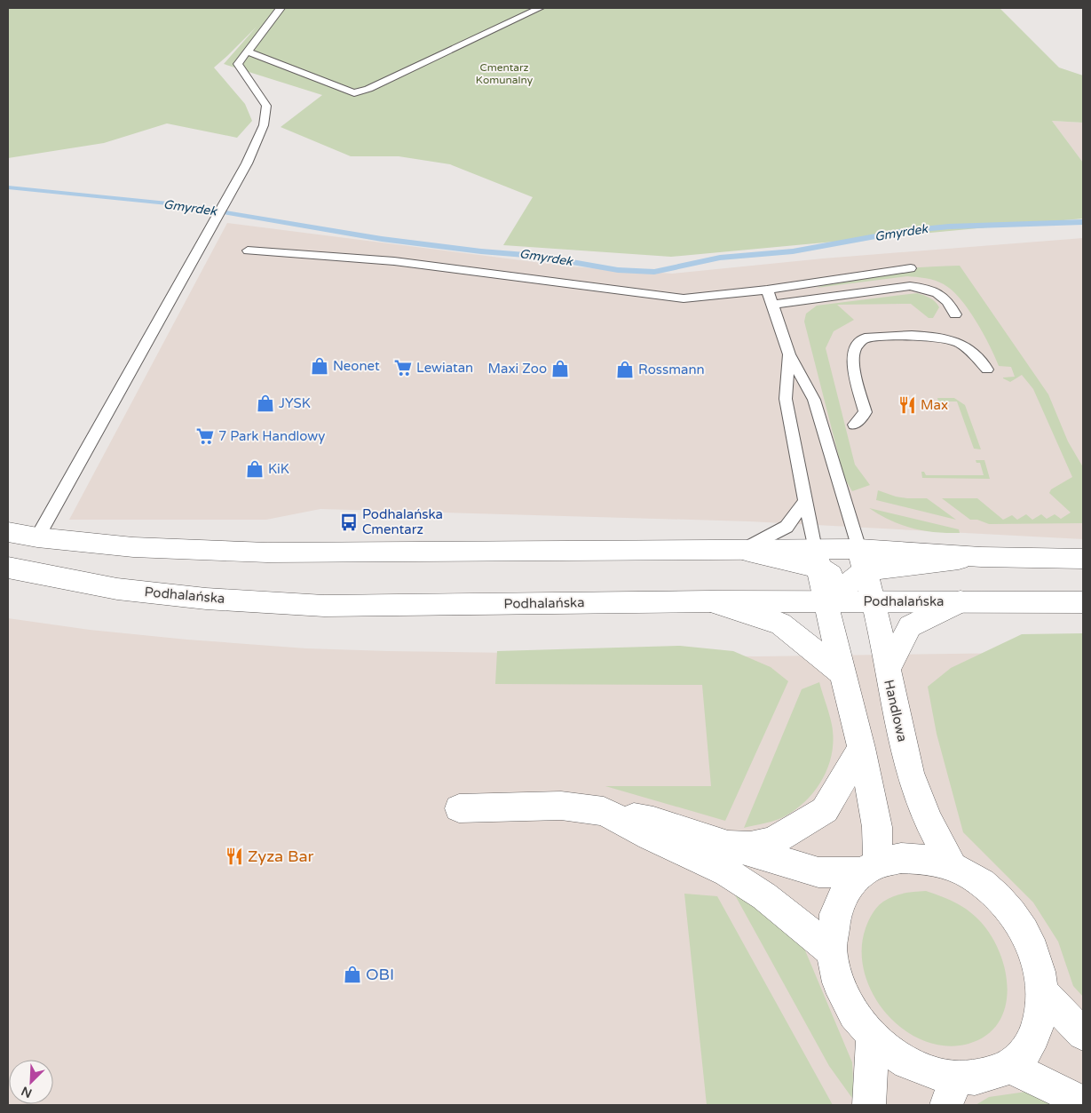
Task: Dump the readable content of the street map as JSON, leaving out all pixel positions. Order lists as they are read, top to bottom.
{
  "streets": {
    "street": ["Podhalańska", "Handlowa"]
  },
  "crossings": [
    ["Podhalańska", "Handlowa"]
  ],
  "water": ["Gmyrdek"],
  "parks": ["Cmentarz Komunalny"],
  "places": {
    "shop": [
      "Neonet",
      "Maxi Zoo",
      "Rossmann",
      "JYSK",
      "KiK",
      "OBI"
    ],
    "supermarket": ["Lewiatan", "7 Park Handlowy"],
    "restaurant": ["Max", "Zyza Bar"],
    "bus stop": ["Podhalańska Cmentarz"]
  },
  "north": "bottom left"
}
